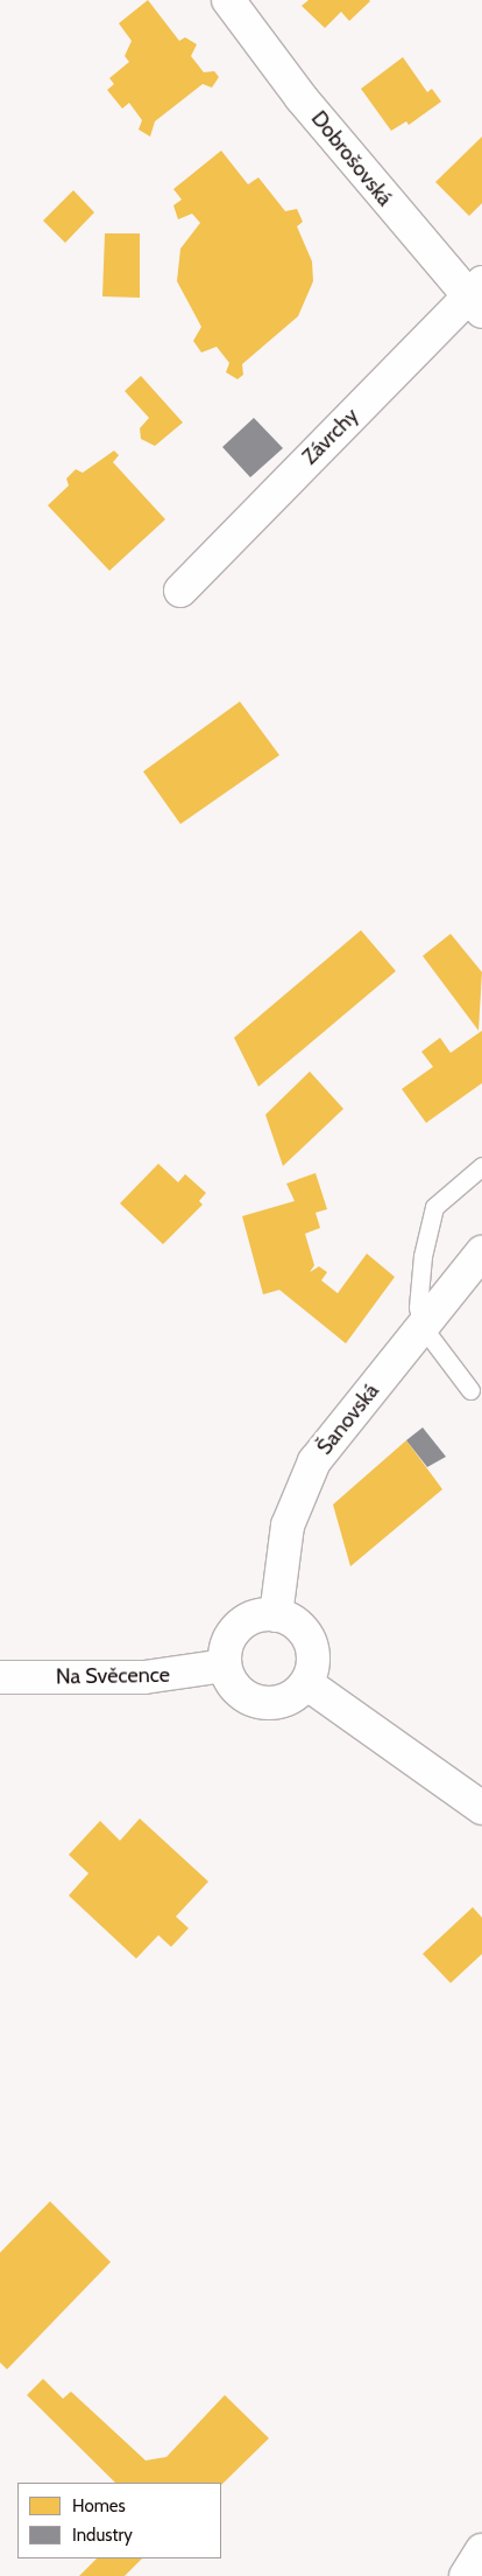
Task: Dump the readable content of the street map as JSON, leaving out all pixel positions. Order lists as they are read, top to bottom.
{
  "streets": {
    "street": [
      "Dobrošovská",
      "Závrchy",
      "Šanovská",
      "Na Svěcence"
    ]
  },
  "crossings": [
    ["Dobrošovská", "Závrchy"],
    ["Šanovská", "Na Svěcence"]
  ],
  "legend": ["Homes", "Industry"]
}
